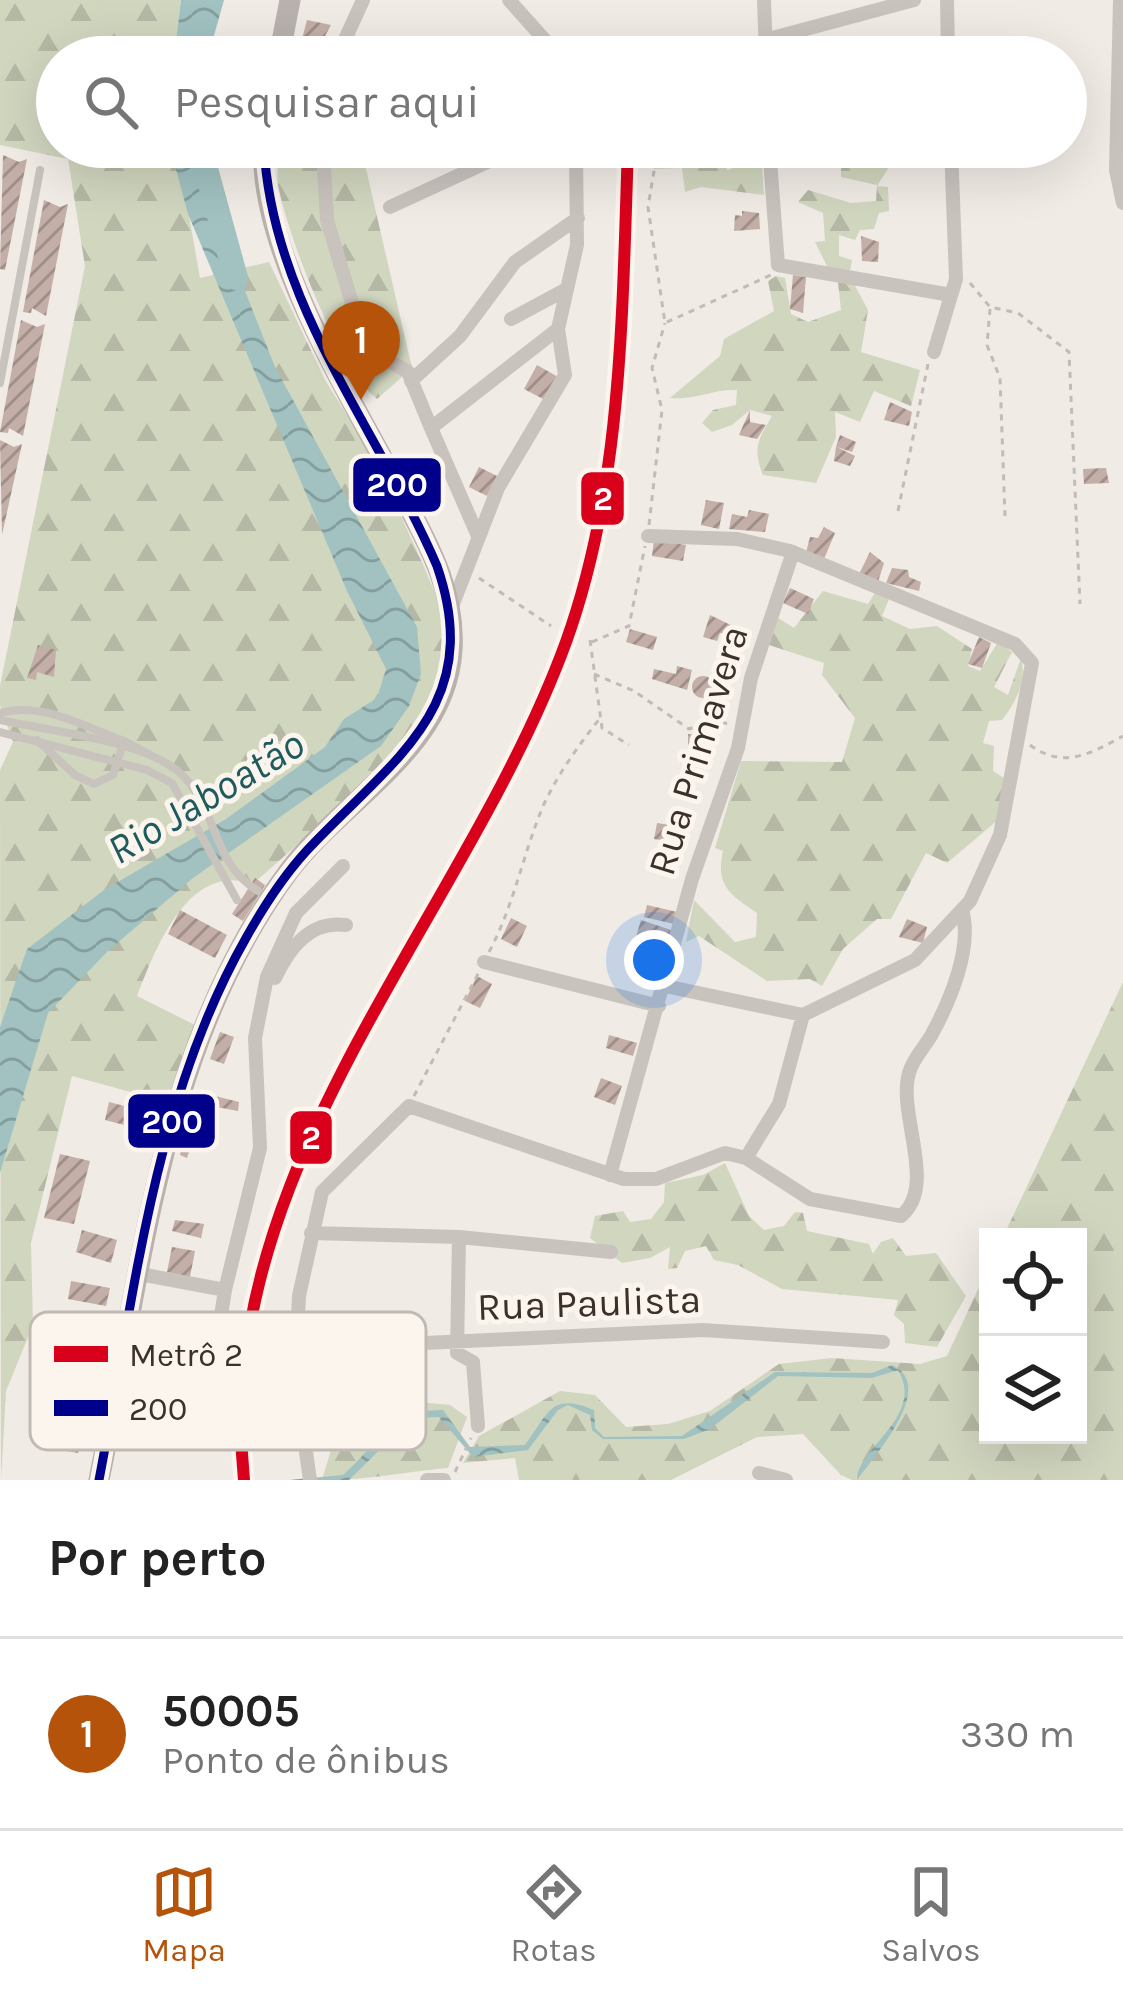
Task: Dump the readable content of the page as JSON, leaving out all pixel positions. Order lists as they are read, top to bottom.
{
  "streets": {
    "street": ["Rua Primavera", "Rua Paulista"]
  },
  "water": ["Rio Jaboatão"],
  "lines": ["metro line 2", "transit line 200"],
  "legend": ["Metrô 2", "200"],
  "page": {
    "search": "Pesquisar aqui",
    "pins": "1",
    "heading": "Por perto",
    "list": [
      {
        "mark": "1",
        "name": "50005",
        "note": "Ponto de ônibus",
        "value": "330 m"
      }
    ],
    "nav": ["Mapa", "Rotas", "Salvos"]
  }
}
